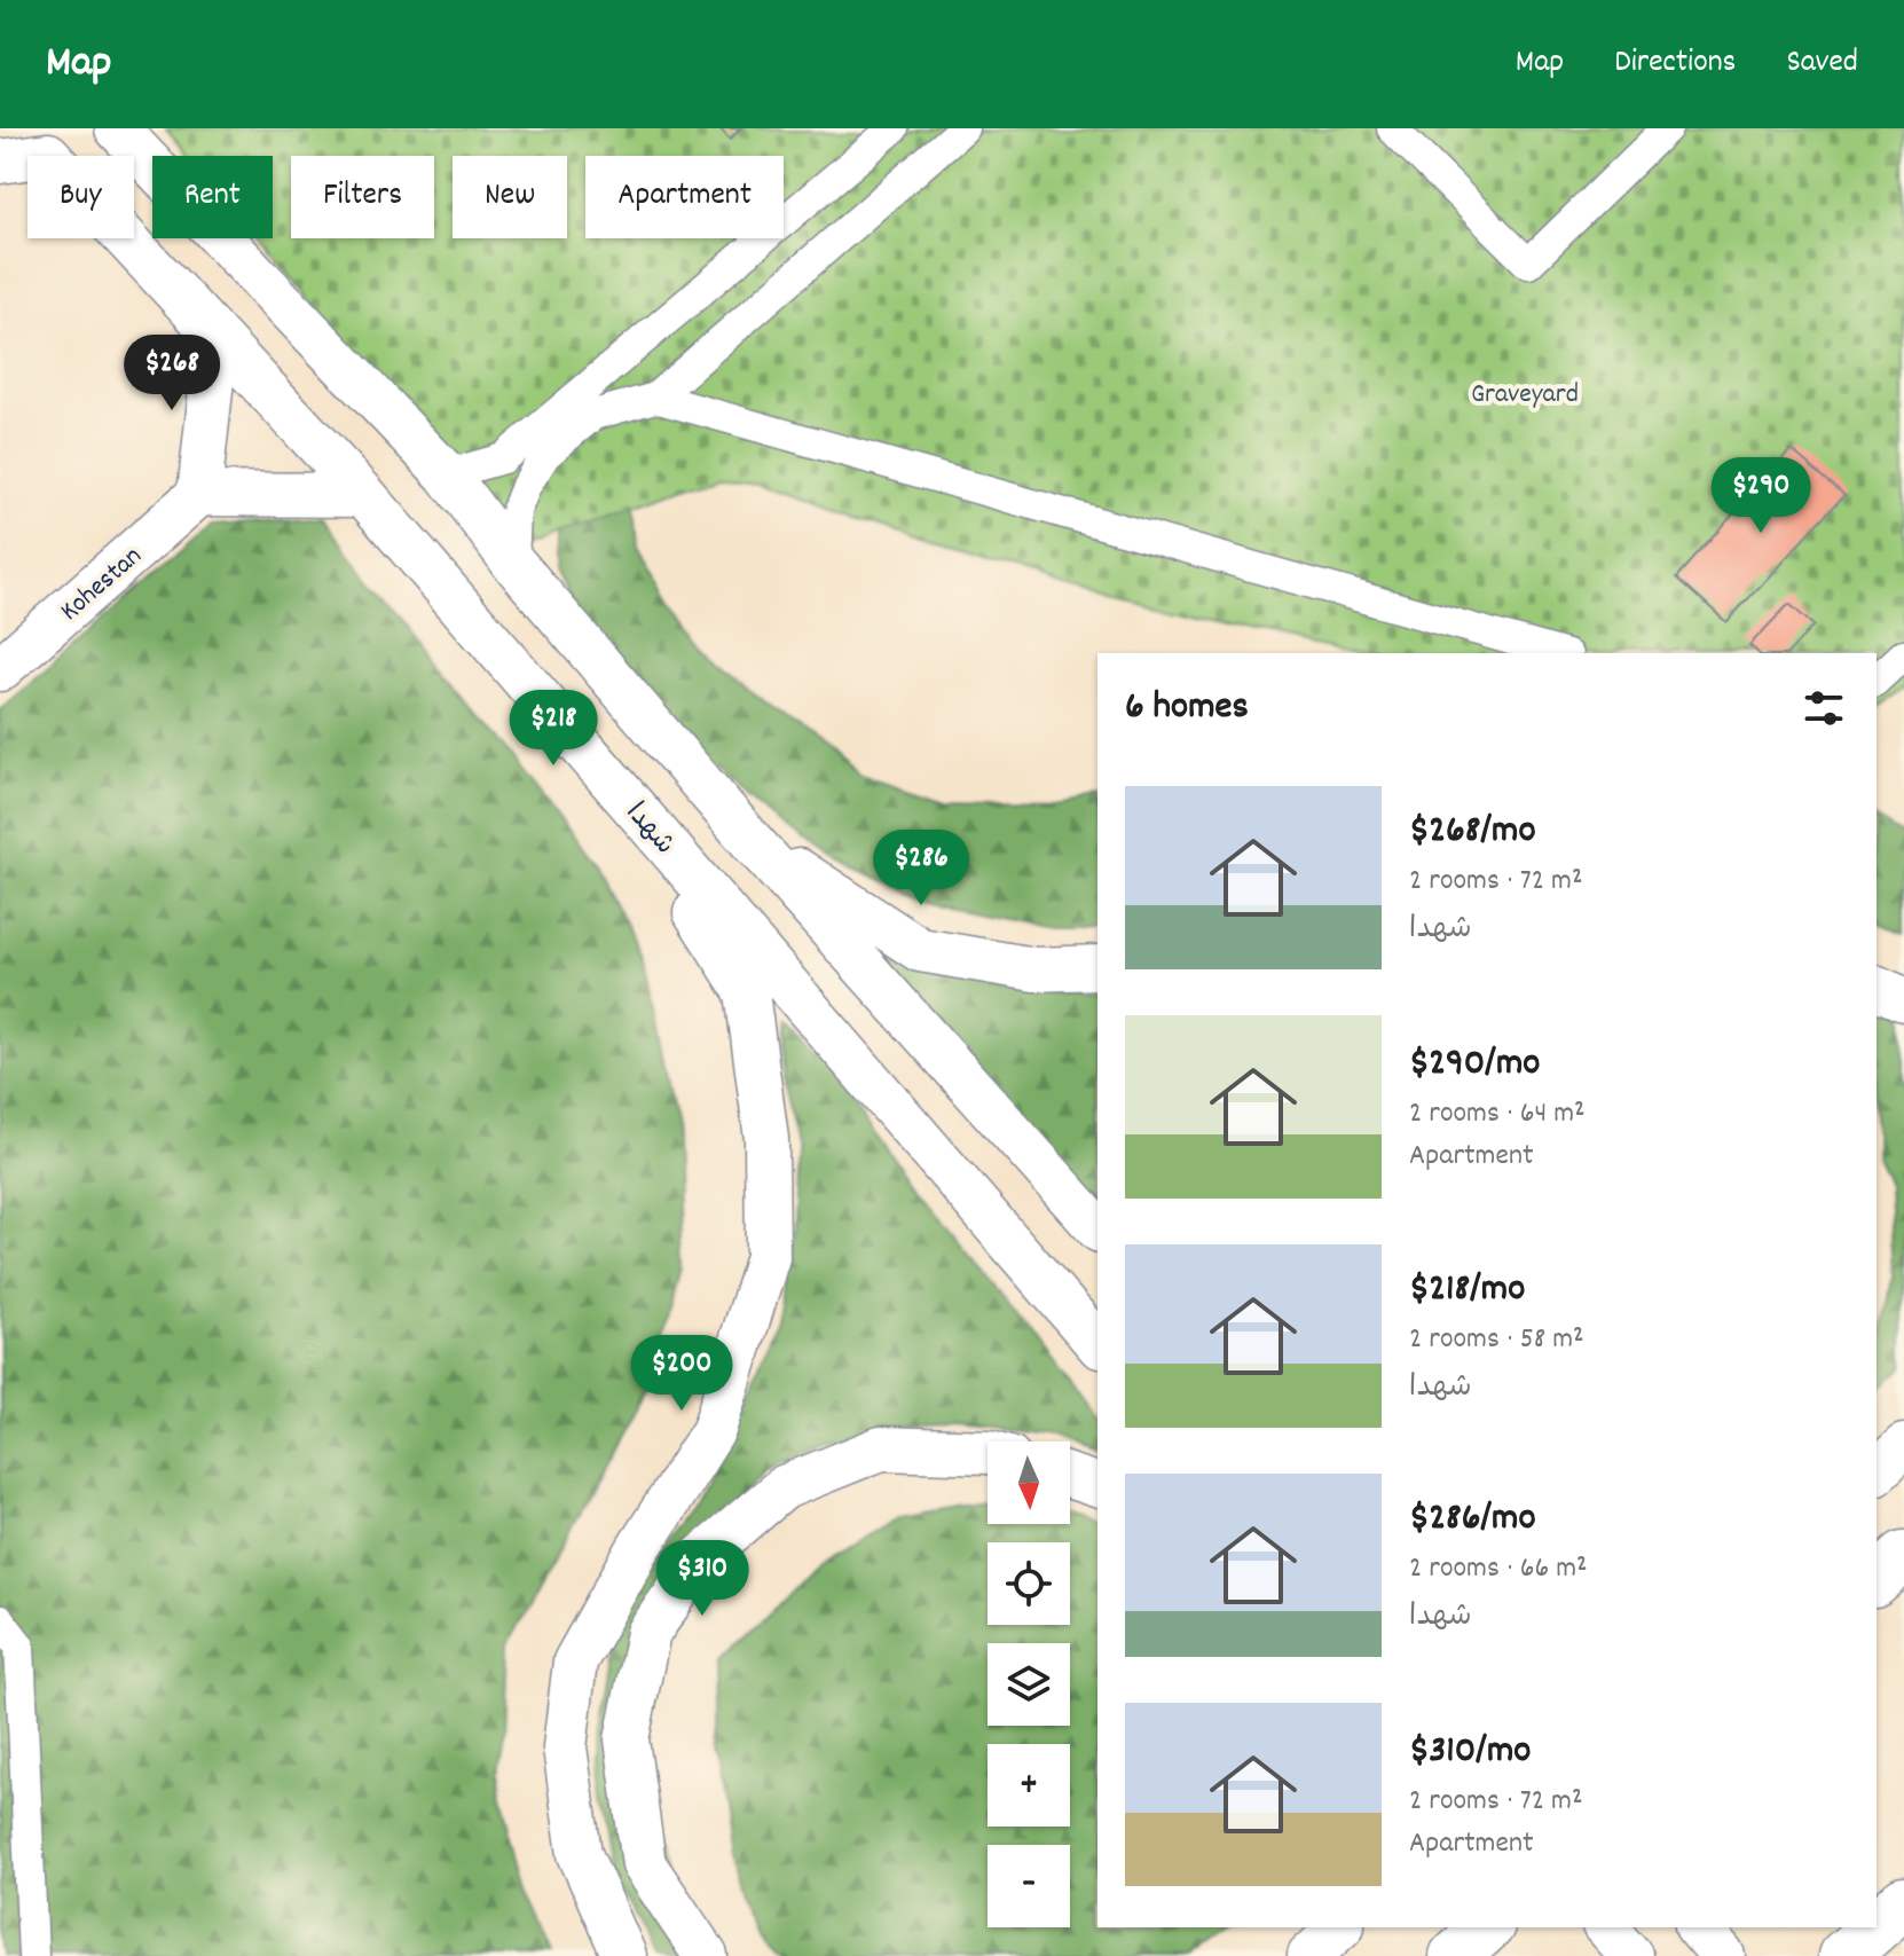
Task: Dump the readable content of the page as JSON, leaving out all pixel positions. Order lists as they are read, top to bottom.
{
  "streets": {
    "main road": ["Kohestan", "شهدا"]
  },
  "parks": ["Graveyard"],
  "north": "bottom",
  "page": {
    "header": "Map",
    "nav": ["Map", "Directions", "Saved"],
    "chip": [
      "Buy",
      "Rent",
      "Filters",
      "New",
      "Apartment"
    ],
    "price": [
      "$268",
      "$290",
      "$218",
      "$286",
      "$200",
      "$310"
    ],
    "heading": "6 homes",
    "list": [
      {
        "name": "$268/mo",
        "note": "2 rooms · 72 m² · شهدا"
      },
      {
        "name": "$290/mo",
        "note": "2 rooms · 64 m² · Apartment"
      },
      {
        "name": "$218/mo",
        "note": "2 rooms · 58 m² · شهدا"
      },
      {
        "name": "$286/mo",
        "note": "2 rooms · 66 m² · شهدا"
      },
      {
        "name": "$310/mo",
        "note": "2 rooms · 72 m² · Apartment"
      }
    ],
    "map_buttons": ["+", "−"]
  }
}
